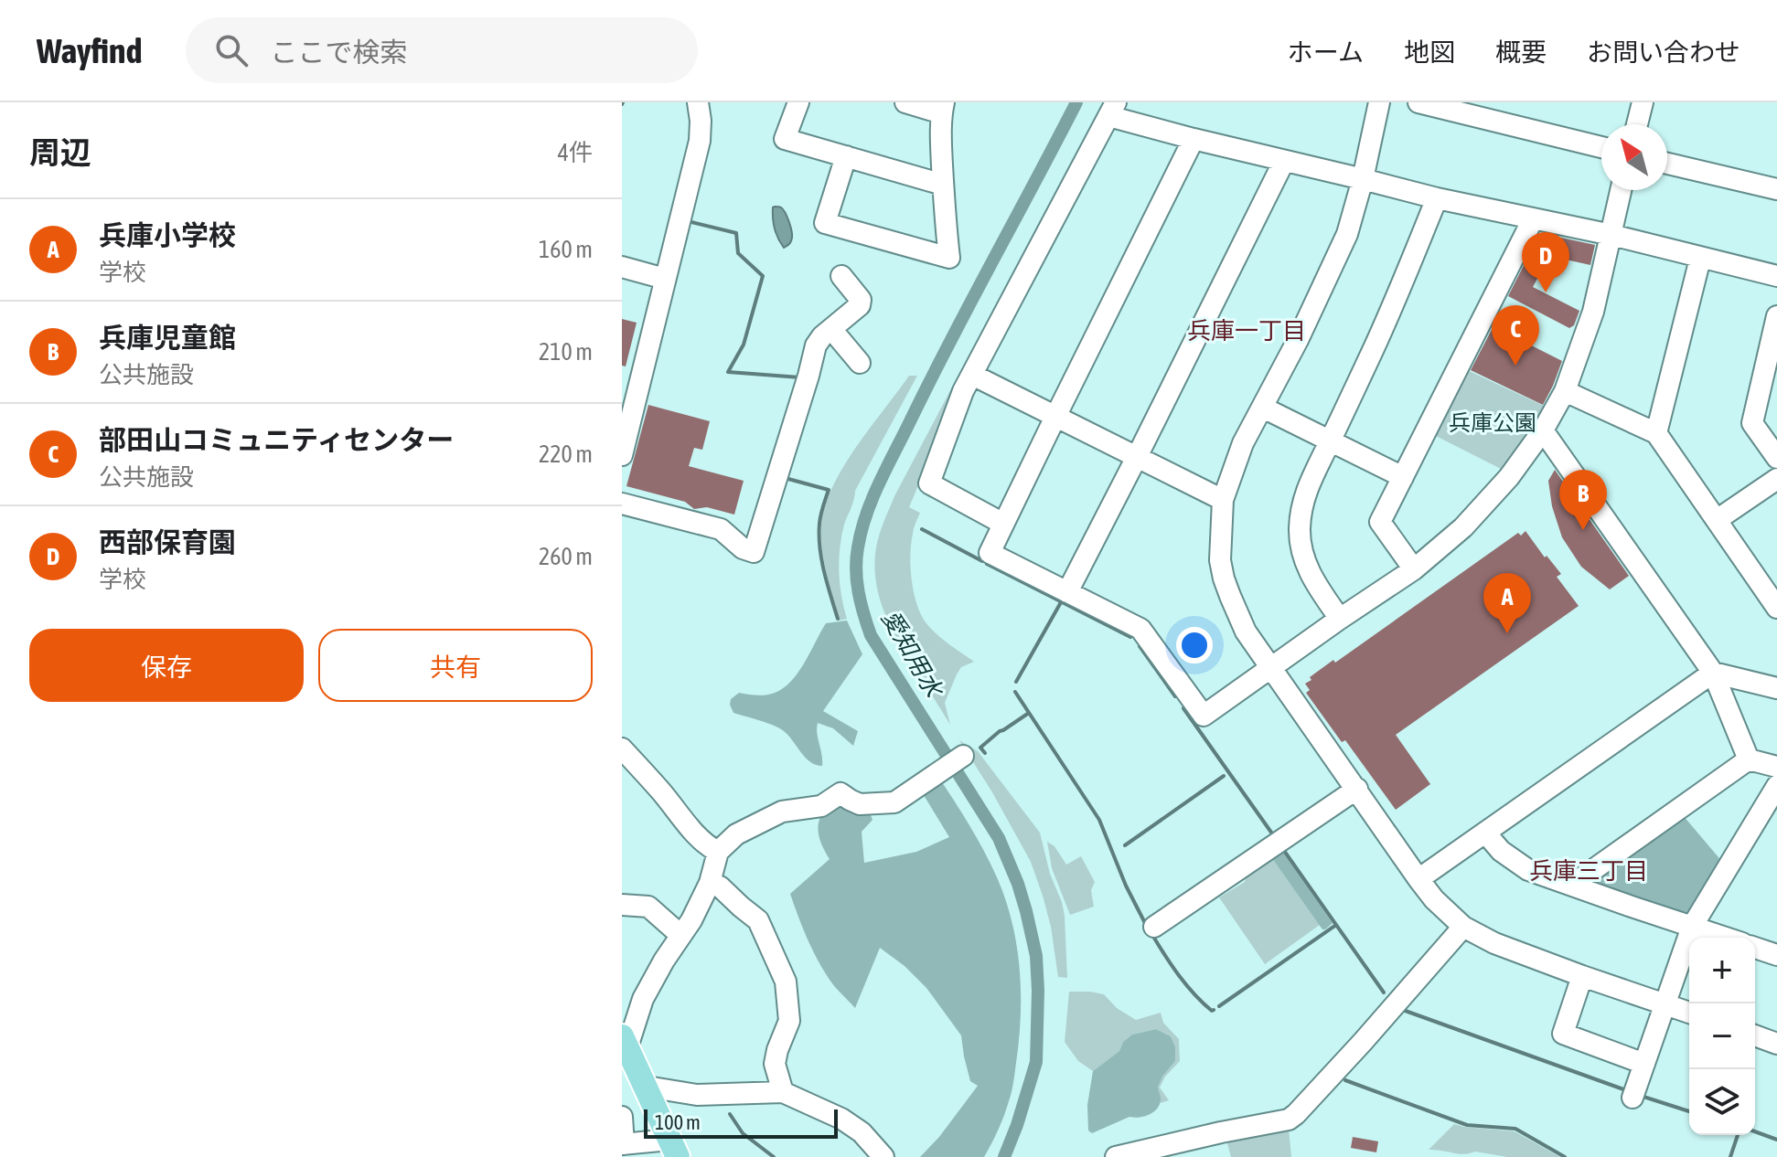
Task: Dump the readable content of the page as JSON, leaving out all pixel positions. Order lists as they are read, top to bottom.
{
  "districts": ["兵庫一丁目", "兵庫三丁目"],
  "water": ["愛知用水"],
  "parks": ["兵庫公園"],
  "scale_bar": "100 m",
  "north": "top left",
  "page": {
    "header": "Wayfind",
    "search": "ここで検索",
    "nav": [
      "ホーム",
      "地図",
      "概要",
      "お問い合わせ"
    ],
    "heading": ["周辺", "4件"],
    "list": [
      {
        "mark": "A",
        "name": "兵庫小学校",
        "note": "学校",
        "value": "160 m"
      },
      {
        "mark": "B",
        "name": "兵庫児童館",
        "note": "公共施設",
        "value": "210 m"
      },
      {
        "mark": "C",
        "name": "部田山コミュニティセンター",
        "note": "公共施設",
        "value": "220 m"
      },
      {
        "mark": "D",
        "name": "西部保育園",
        "note": "学校",
        "value": "260 m"
      }
    ],
    "pins": [
      "D",
      "C",
      "B",
      "A"
    ],
    "buttons": ["保存", "共有"],
    "map_buttons": ["+", "−"],
    "scale": "100 m"
  }
}
